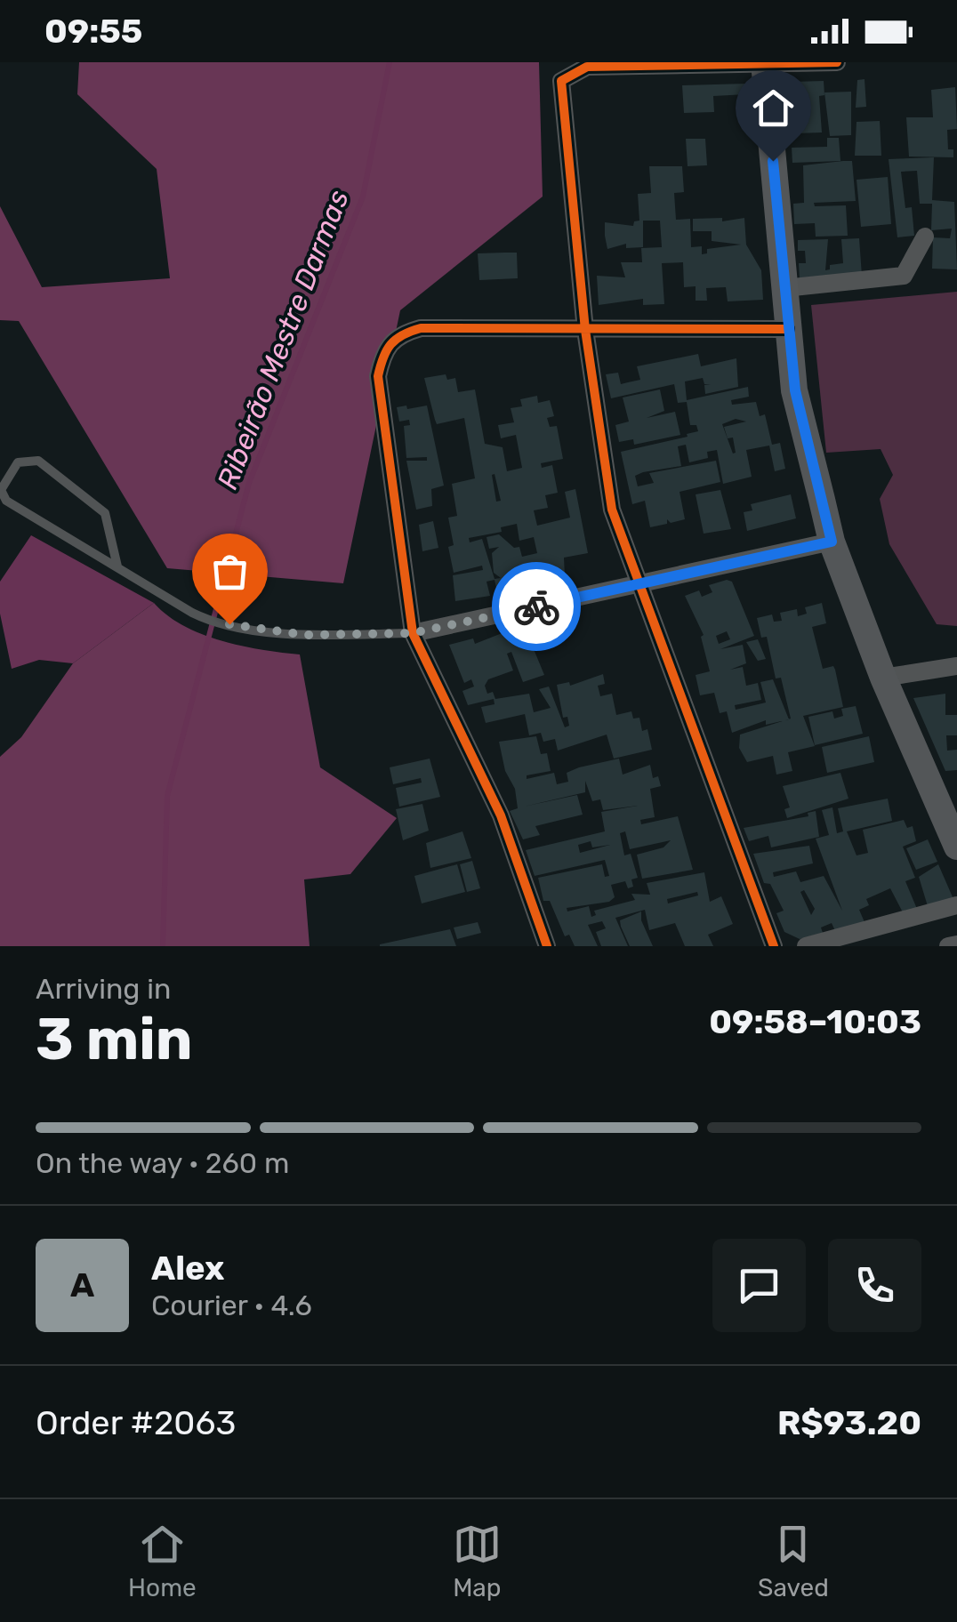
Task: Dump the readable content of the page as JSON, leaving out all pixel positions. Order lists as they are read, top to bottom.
{
  "water": ["Ribeirão Mestre Darmas"],
  "page": {
    "status": "09:55",
    "heading": ["3 min", "Arriving in", "09:58–10:03"],
    "panel": [
      "Alex",
      "Courier · 4.6",
      "Order #2063",
      "R$93.20"
    ],
    "bar": "On the way · 260 m",
    "round": "A",
    "tabs": ["Home", "Map", "Saved"]
  }
}
